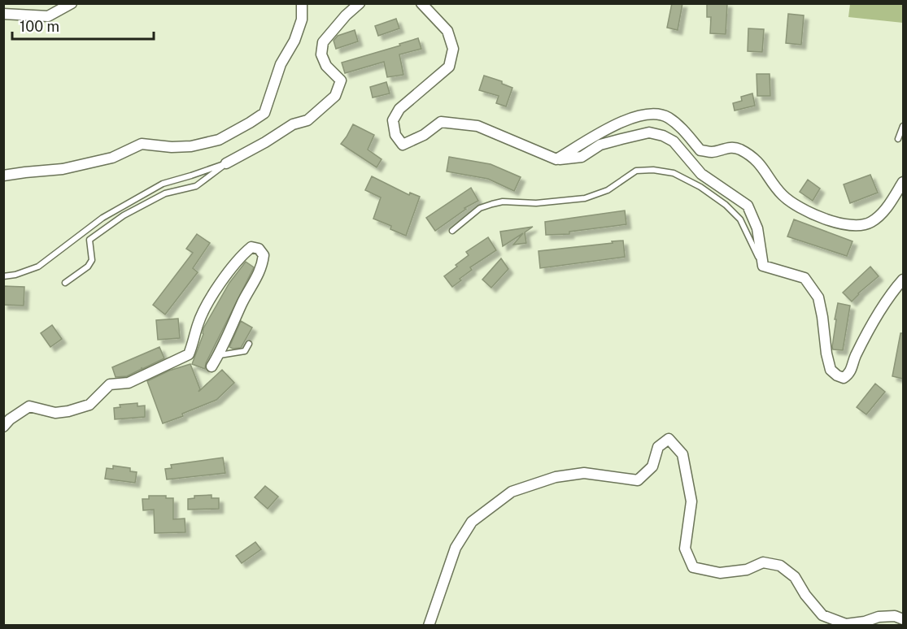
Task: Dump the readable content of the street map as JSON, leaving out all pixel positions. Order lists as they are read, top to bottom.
{
  "scale_bar": "100 m"
}
